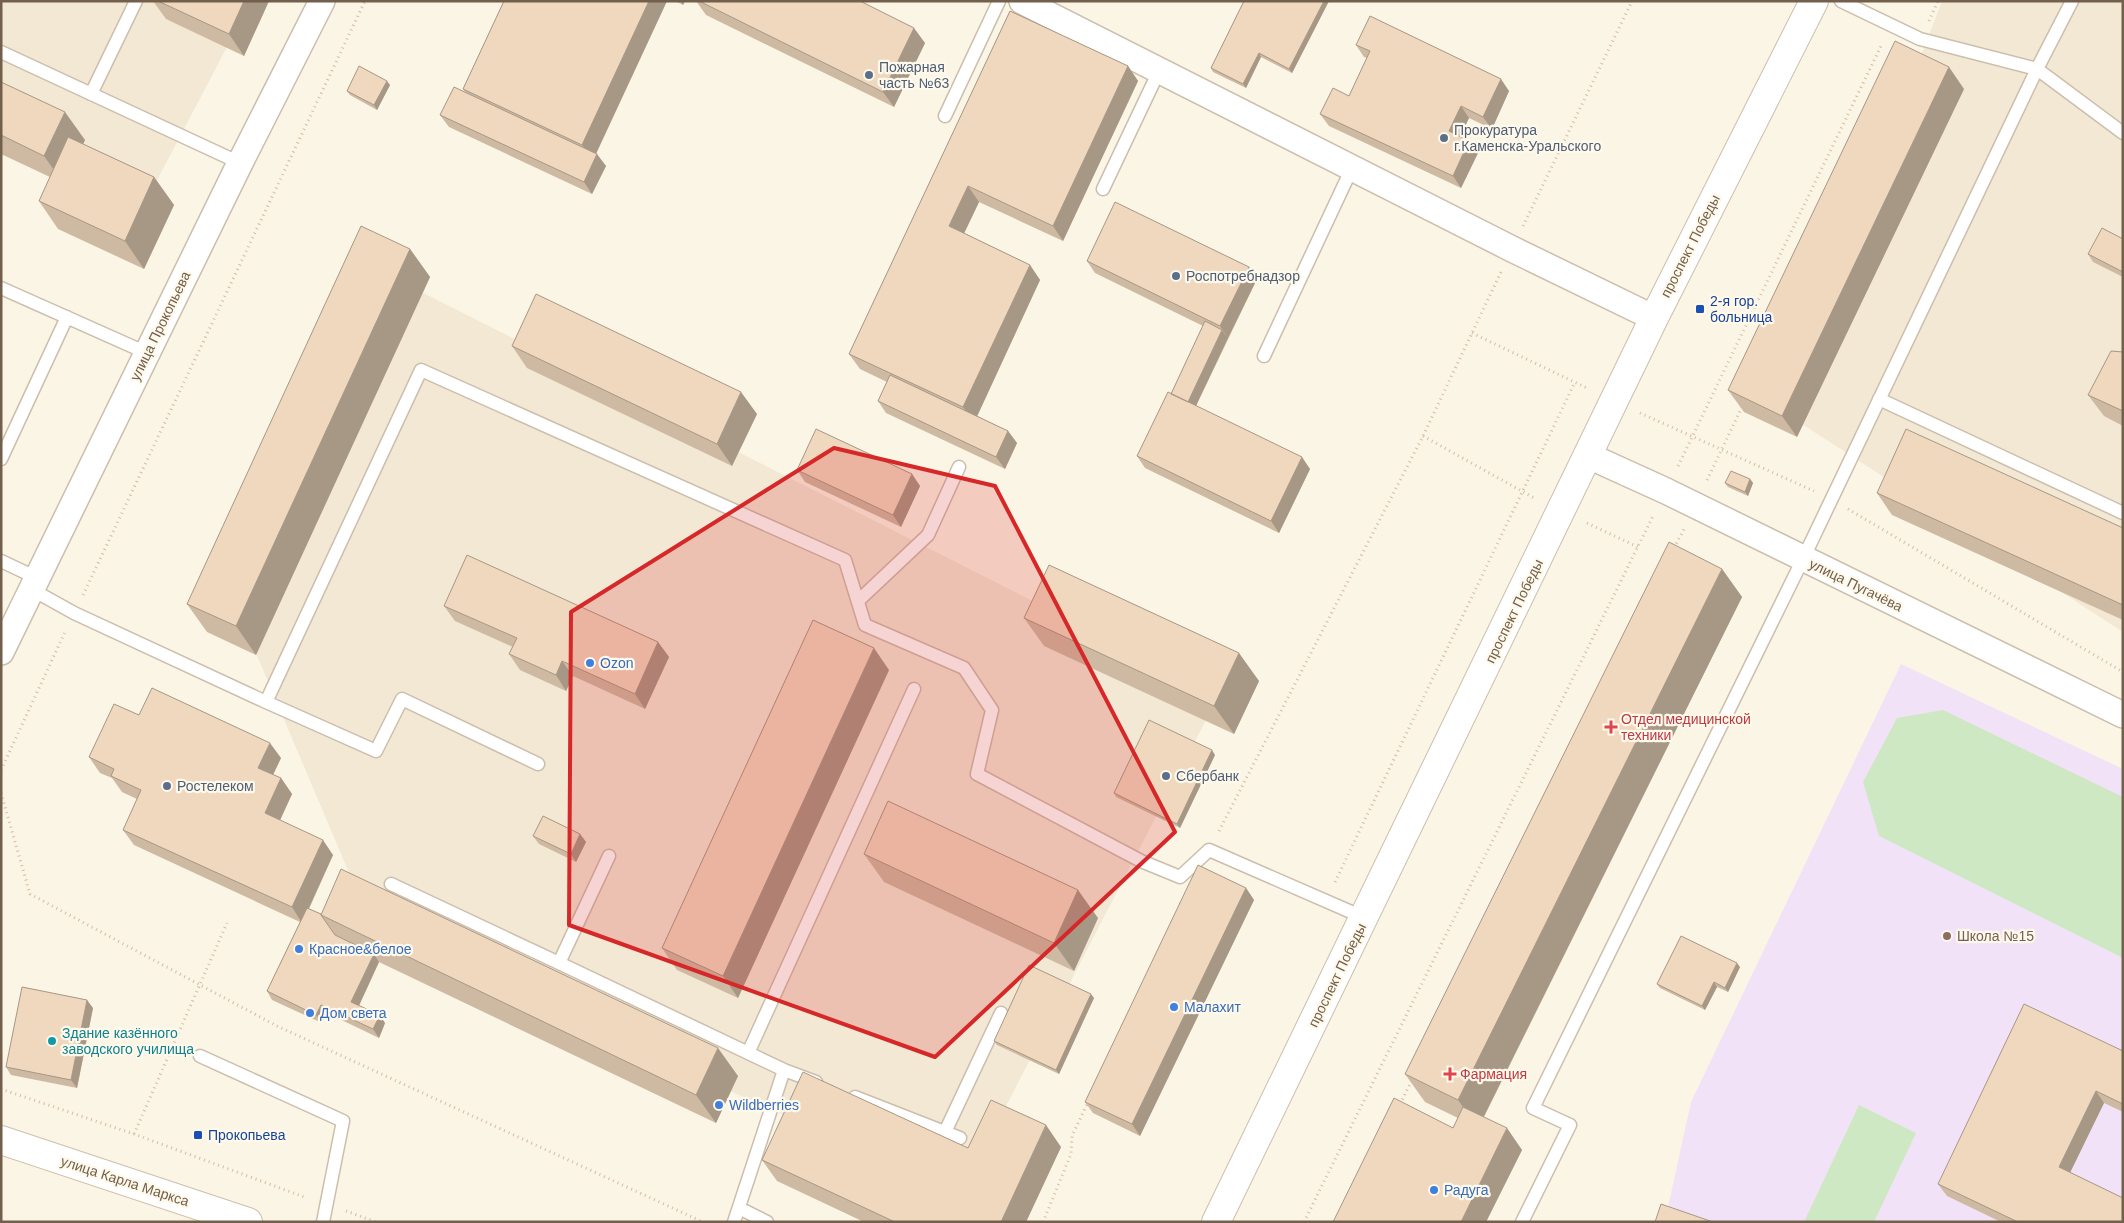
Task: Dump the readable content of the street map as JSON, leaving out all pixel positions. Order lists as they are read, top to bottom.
{
  "streets": {
    "street": [
      "проспект Победы",
      "улица Прокопьева",
      "улица Пугачёва",
      "улица Карла Маркса"
    ]
  },
  "crossings": [
    ["проспект Победы", "улица Пугачёва"]
  ],
  "places": {
    "other": [
      "Пожарная часть №63",
      "Прокуратура г.Каменска-Уральского",
      "Роспотребнадзор",
      "Ozon",
      "Сбербанк",
      "Ростелеком",
      "Школа №15",
      "Красное&белое",
      "Малахит",
      "Дом света",
      "Здание казённого заводского училища",
      "Wildberries",
      "Радуга"
    ],
    "transit": ["2-я гор. больница", "Прокопьева"],
    "health": ["Отдел медицинской техники", "Фармация"]
  }
}
